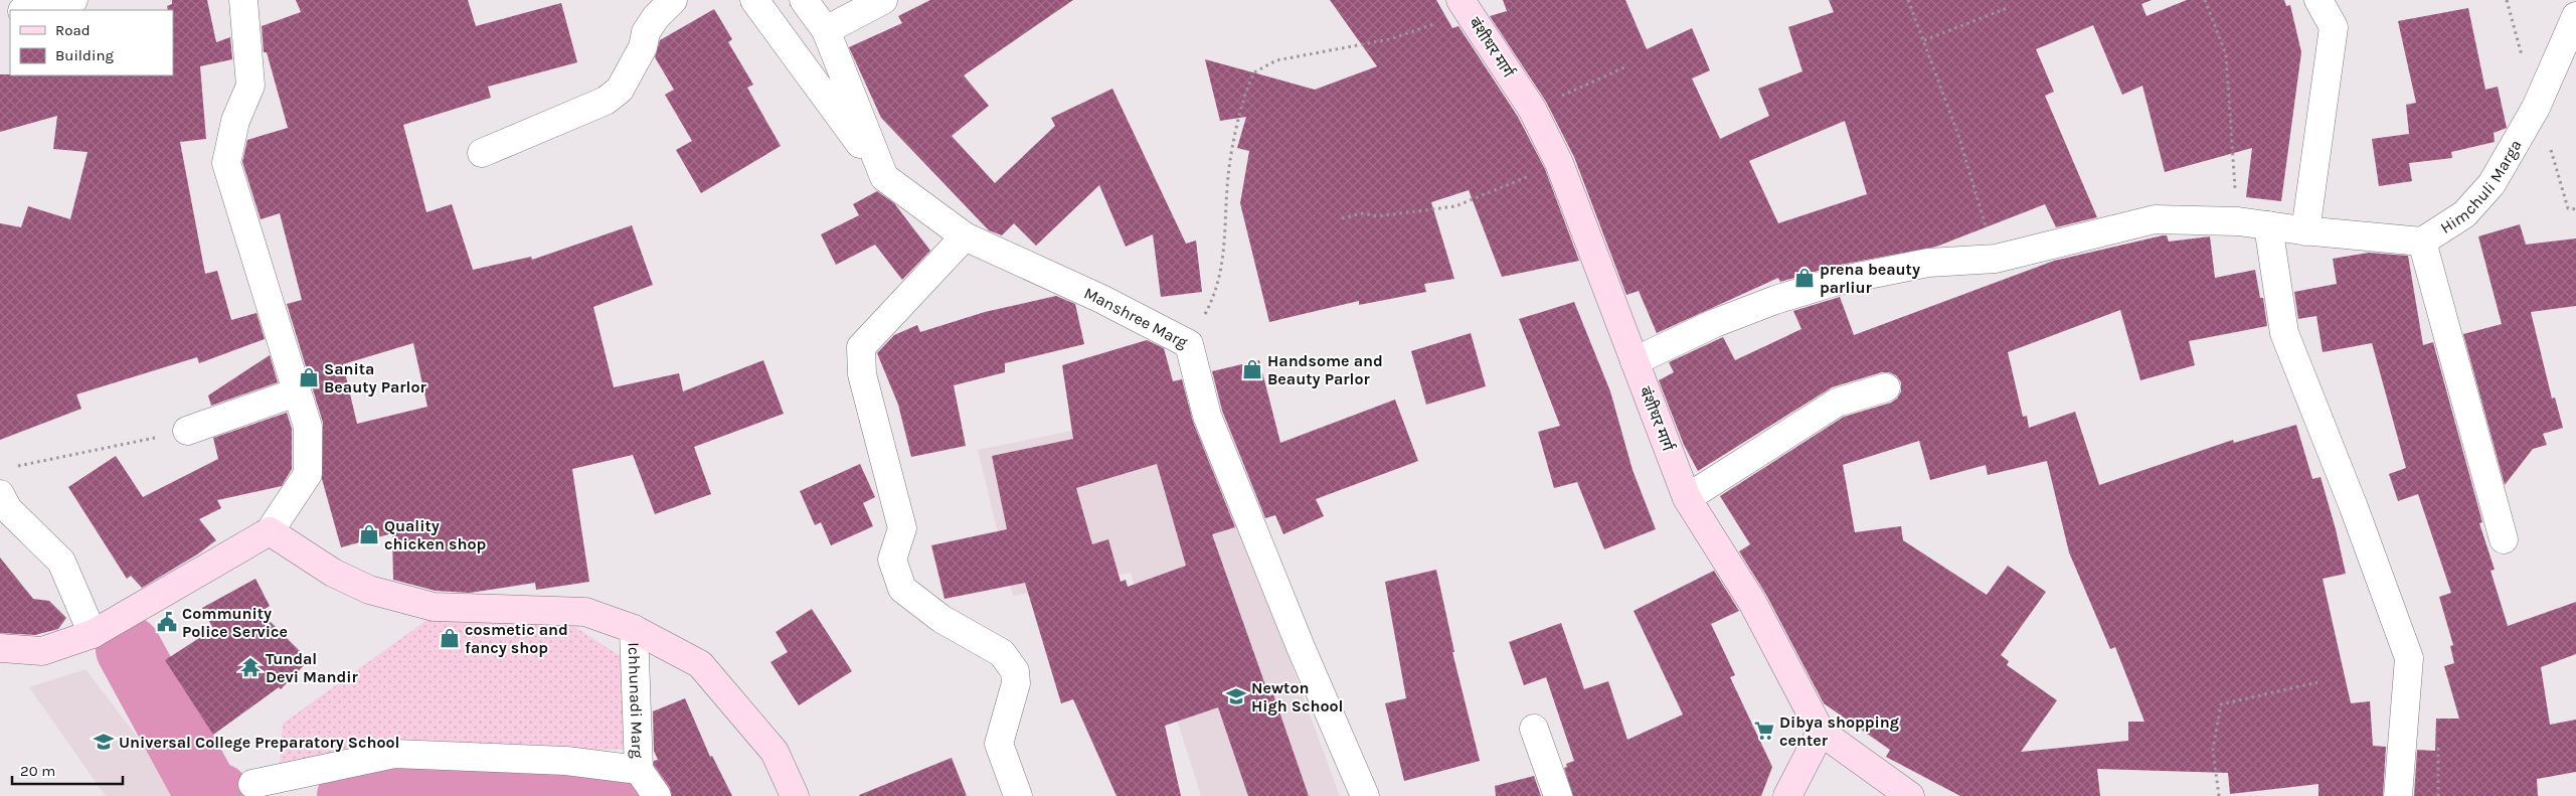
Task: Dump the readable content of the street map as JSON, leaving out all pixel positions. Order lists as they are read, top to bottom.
{
  "streets": {
    "street": [
      "बंशीधर मार्ग",
      "Himchuli Marga",
      "Manshree Marg",
      "Ichhunadi Marg"
    ]
  },
  "crossings": [
    ["बंशीधर मार्ग", "Himchuli Marga"]
  ],
  "places": {
    "shop": [
      "prena beauty parliur",
      "Handsome and Beauty Parlor",
      "Sanita Beauty Parlor",
      "Quality chicken shop",
      "cosmetic and fancy shop"
    ],
    "public building": ["Community Police Service"],
    "temple": ["Tundal Devi Mandir"],
    "school or university": ["Newton High School", "Universal College Preparatory School"],
    "supermarket": ["Dibya shopping center"]
  },
  "legend": ["Road", "Building"],
  "scale_bar": "20 m"
}
